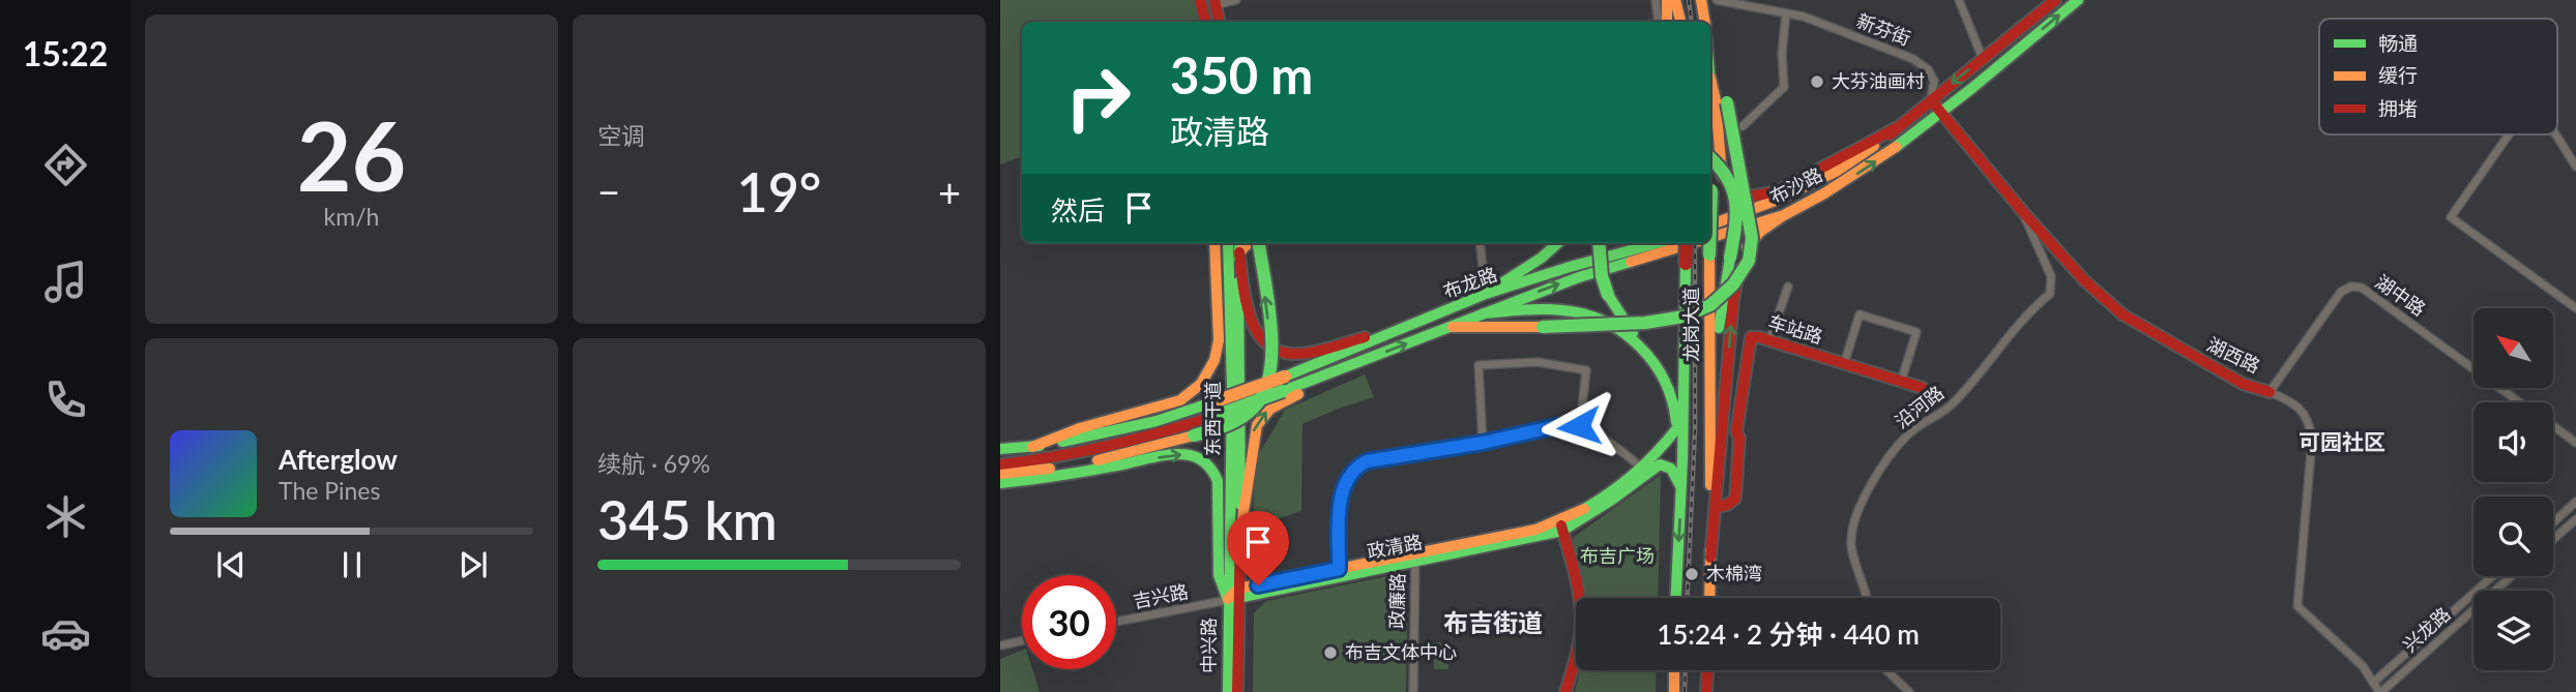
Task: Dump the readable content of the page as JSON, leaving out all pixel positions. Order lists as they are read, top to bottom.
{
  "streets": {
    "main road": [
      "布沙路",
      "布龙路",
      "龙岗大道",
      "车站路",
      "湖西路",
      "东西干道",
      "政清路",
      "中兴路"
    ],
    "street": [
      "新芬街",
      "湖中路",
      "沿河路",
      "吉兴路",
      "政廉路",
      "兴龙路"
    ]
  },
  "crossings": [
    ["新芬街", "布沙路"],
    ["新芬街", "湖西路"],
    ["布沙路", "布龙路"],
    ["布沙路", "湖西路"],
    ["湖中路", "湖西路"],
    ["湖西路", "沿河路"],
    ["湖西路", "兴龙路"],
    ["东西干道", "政清路"],
    ["东西干道", "吉兴路"],
    ["东西干道", "中兴路"],
    ["政清路", "吉兴路"],
    ["政清路", "政廉路"],
    ["政清路", "中兴路"],
    ["吉兴路", "中兴路"]
  ],
  "districts": ["可园社区", "布吉街道"],
  "parks": ["布吉广场"],
  "places": ["大芬油画村", "木棉湾", "布吉文体中心"],
  "legend": ["畅通", "缓行", "拥堵"],
  "north": "top left",
  "page": {
    "tabs": "15:22",
    "tile": [
      ["26", "km/h"],
      "空调",
      ["续航 · 69%", "345 km"]
    ],
    "turn": ["350 m", "政清路"],
    "heat": ["−", "19°", "+"],
    "then": "然后",
    "song": ["Afterglow", "The Pines"],
    "limit": "30",
    "trip": "15:24 · 2 分钟 · 440 m"
  }
}
